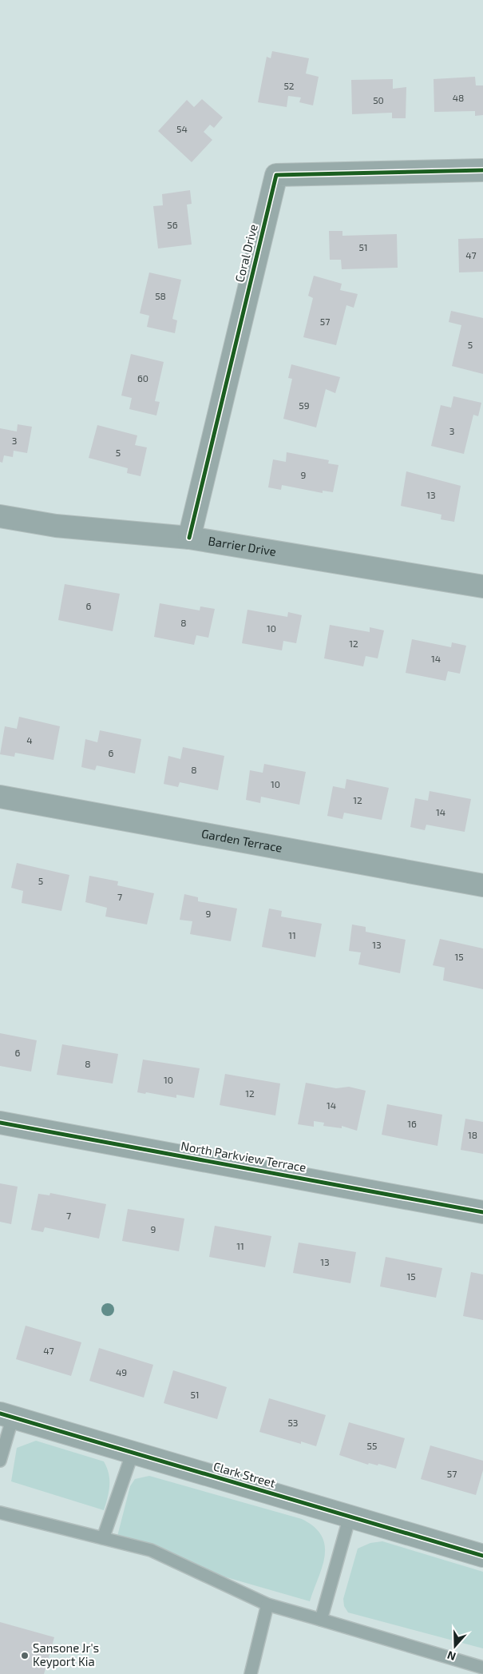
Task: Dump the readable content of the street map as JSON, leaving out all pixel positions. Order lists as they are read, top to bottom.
{
  "streets": {
    "street": [
      "Coral Drive",
      "Barrier Drive",
      "Garden Terrace",
      "North Parkview Terrace",
      "Clark Street"
    ]
  },
  "crossings": [
    ["Coral Drive", "Barrier Drive"]
  ],
  "places": ["Sansone Jr's Keyport Kia"],
  "house_numbers": [
    "52",
    "48",
    "50",
    "54",
    "56",
    "51",
    "47",
    "58",
    "57",
    "5",
    "60",
    "59",
    "3",
    "3",
    "5",
    "9",
    "13",
    "6",
    "8",
    "10",
    "12",
    "14",
    "4",
    "6",
    "8",
    "10",
    "12",
    "14",
    "5",
    "7",
    "9",
    "11",
    "13",
    "15",
    "6",
    "8",
    "10",
    "12",
    "14",
    "16",
    "18",
    "7",
    "9",
    "11",
    "13",
    "15",
    "47",
    "49",
    "51",
    "53",
    "55",
    "57"
  ],
  "north": "bottom"
}
